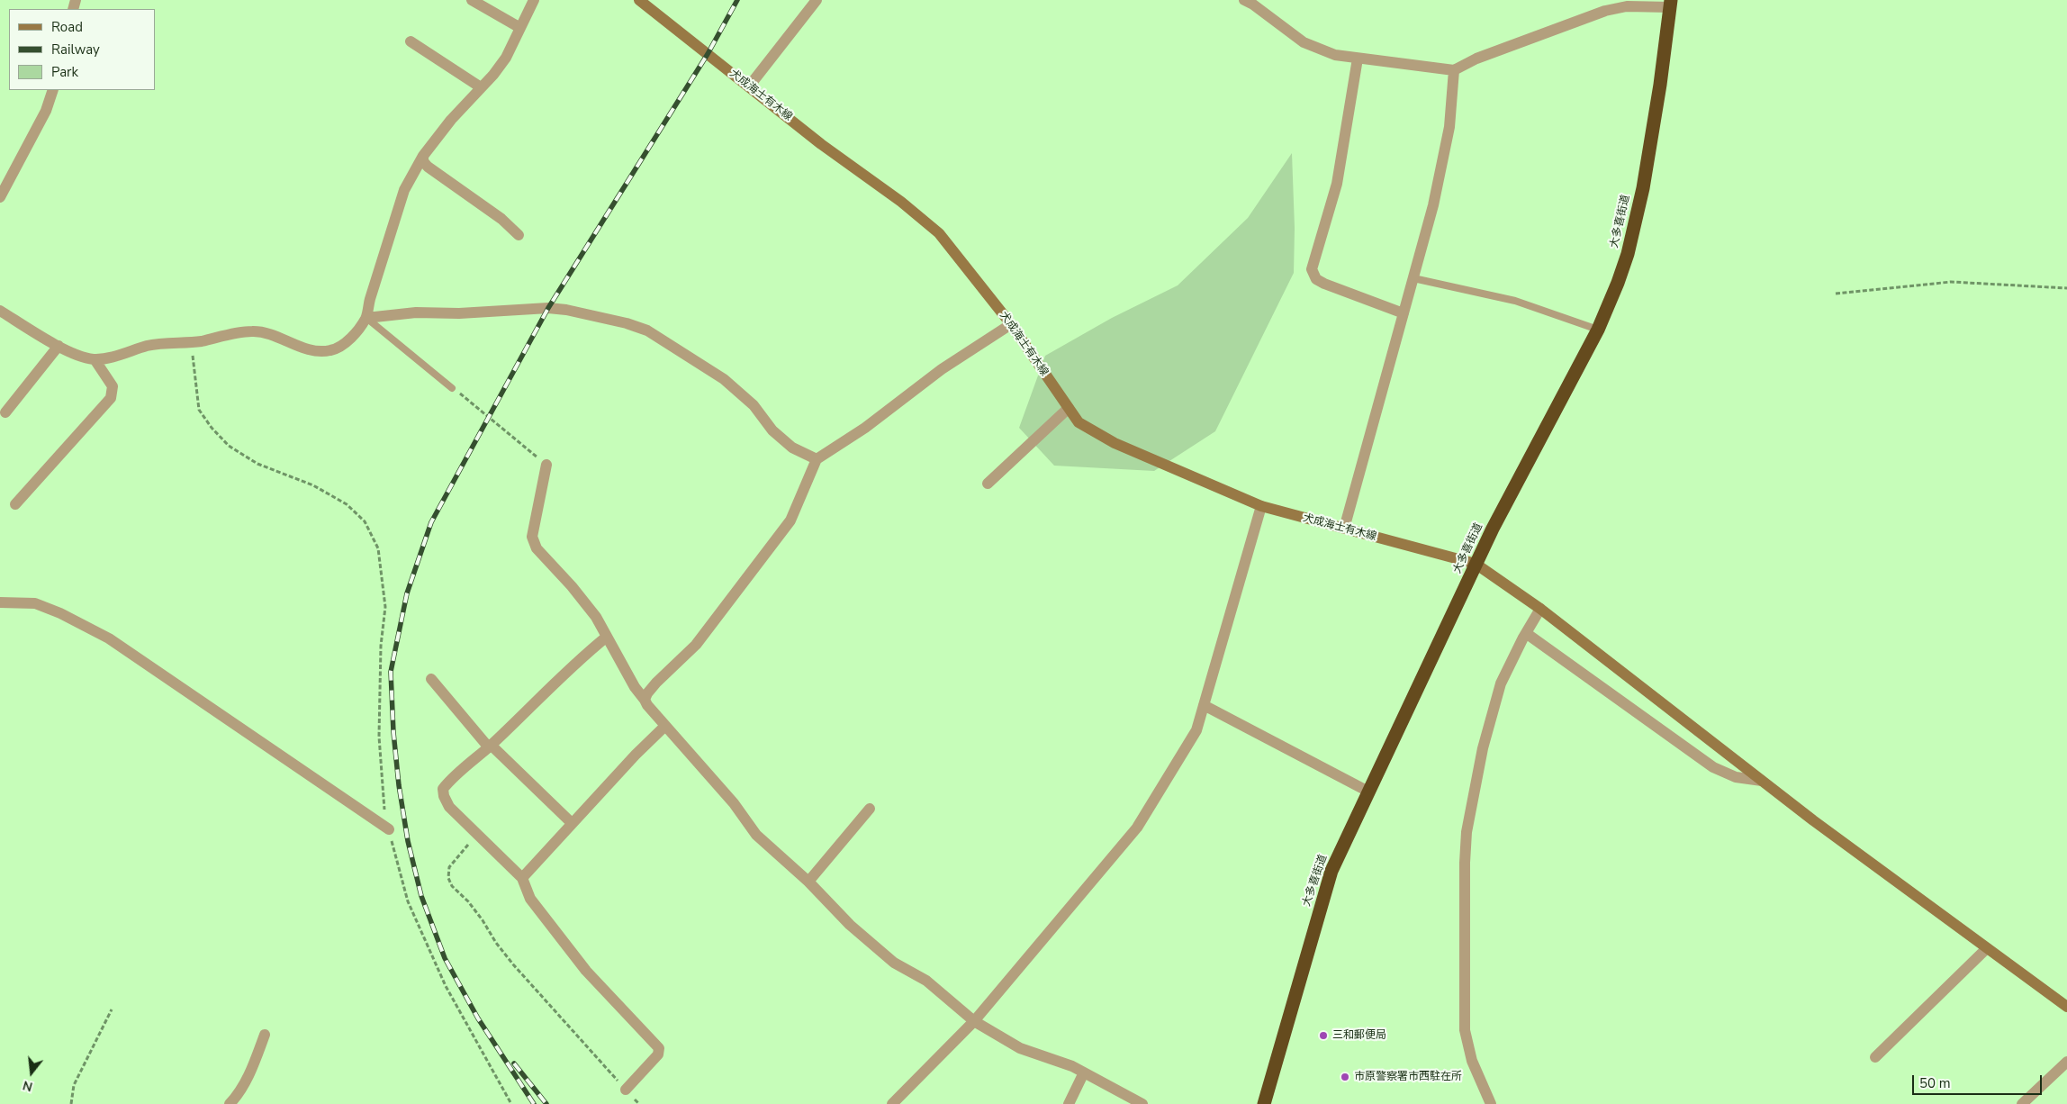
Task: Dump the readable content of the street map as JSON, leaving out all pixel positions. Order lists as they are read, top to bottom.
{
  "streets": {
    "highway": ["大多喜街道"],
    "main road": ["犬成海士有木線"]
  },
  "crossings": [
    ["犬成海士有木線", "大多喜街道"]
  ],
  "places": ["三和郵便局", "市原警察署市西駐在所"],
  "legend": ["Road", "Railway", "Park"],
  "scale_bar": "50 m",
  "north": "bottom"
}
